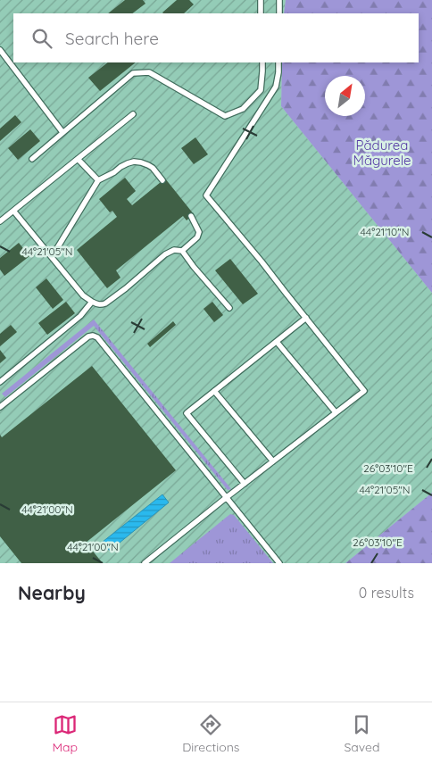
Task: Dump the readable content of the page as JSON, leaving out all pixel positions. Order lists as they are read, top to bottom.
{
  "parks": ["Pădurea Măgurele"],
  "north": "top right",
  "page": {
    "search": "Search here",
    "heading": ["Nearby", "0 results"],
    "nav": ["Map", "Directions", "Saved"]
  },
  "coordinates": [
    "44°21'10\"N",
    "44°21'05\"N",
    "26°03'10\"E",
    "44°21'00\"N"
  ]
}
